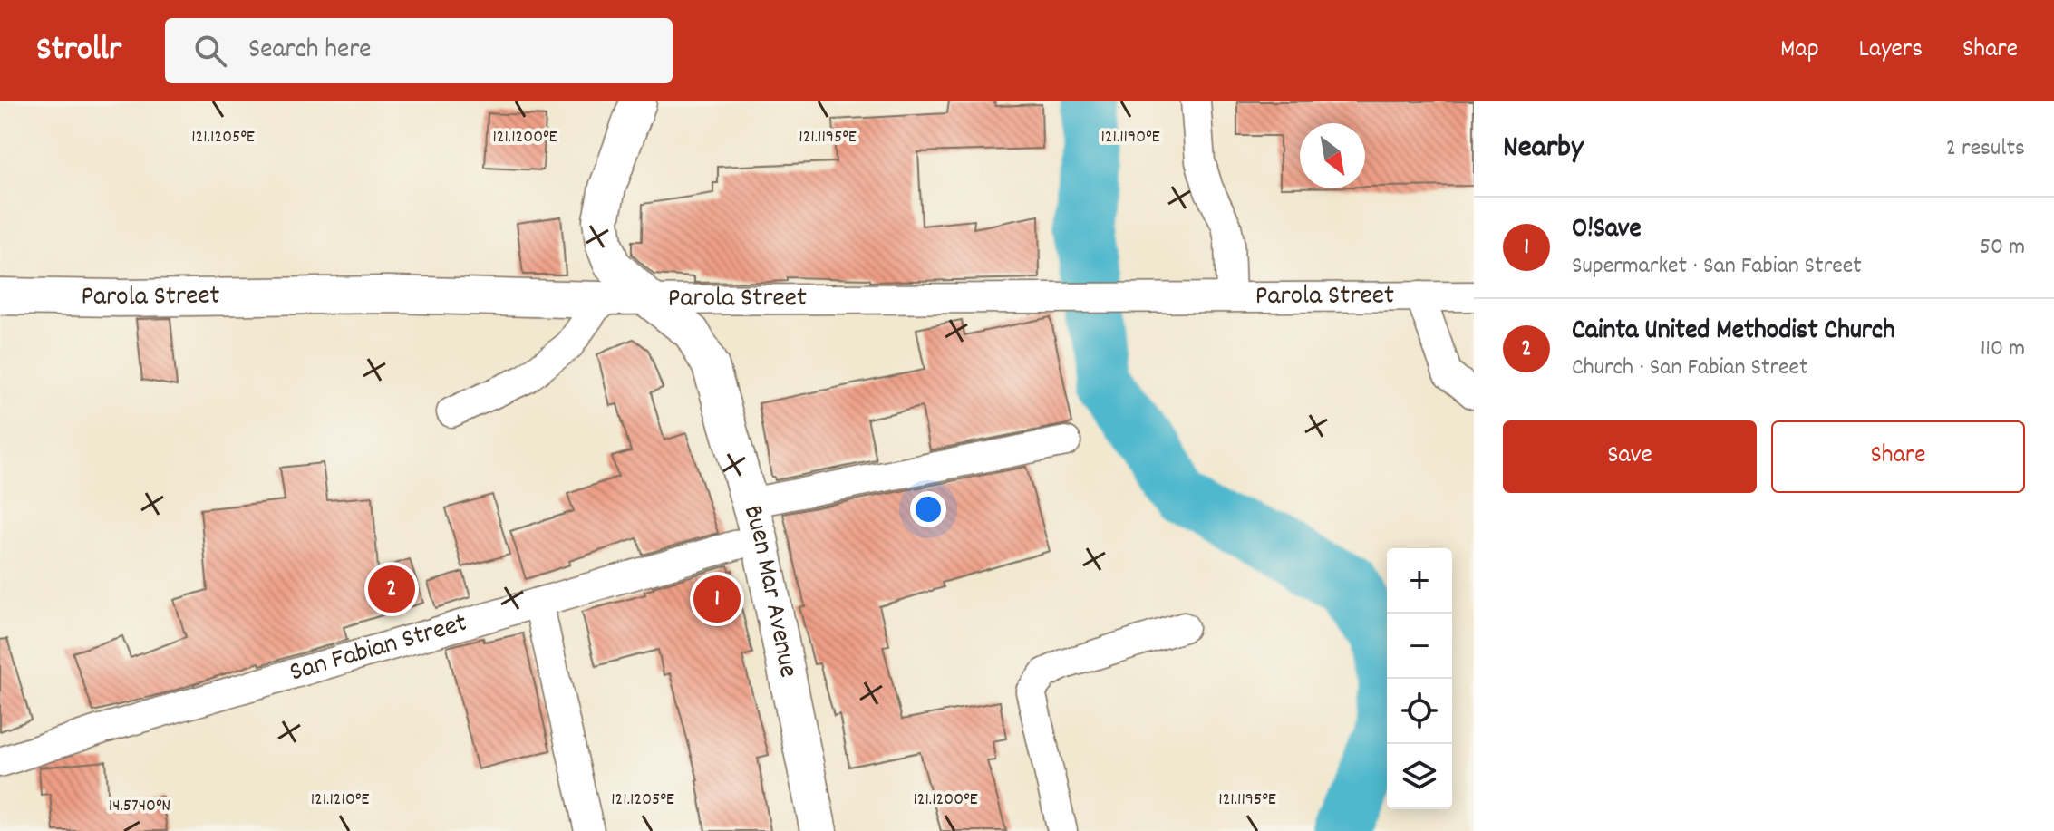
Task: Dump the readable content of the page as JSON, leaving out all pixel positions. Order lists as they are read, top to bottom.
{
  "streets": {
    "street": ["Parola Street", "Buen Mar Avenue", "San Fabian Street"]
  },
  "crossings": [
    ["Parola Street", "Buen Mar Avenue"],
    ["Buen Mar Avenue", "San Fabian Street"]
  ],
  "north": "bottom right",
  "page": {
    "header": "Strollr",
    "search": "Search here",
    "nav": ["Map", "Layers", "Share"],
    "heading": ["Nearby", "2 results"],
    "list": [
      {
        "mark": "1",
        "name": "O!Save",
        "note": "Supermarket · San Fabian Street",
        "value": "50 m"
      },
      {
        "mark": "2",
        "name": "Cainta United Methodist Church",
        "note": "Church · San Fabian Street",
        "value": "110 m"
      }
    ],
    "buttons": ["Save", "Share"],
    "map_buttons": ["+", "−"],
    "pins": ["2", "1"]
  },
  "coordinates": [
    "121.1205°E",
    "121.1200°E",
    "121.1195°E",
    "121.1190°E",
    "121.1210°E",
    "14.5740°N"
  ]
}
